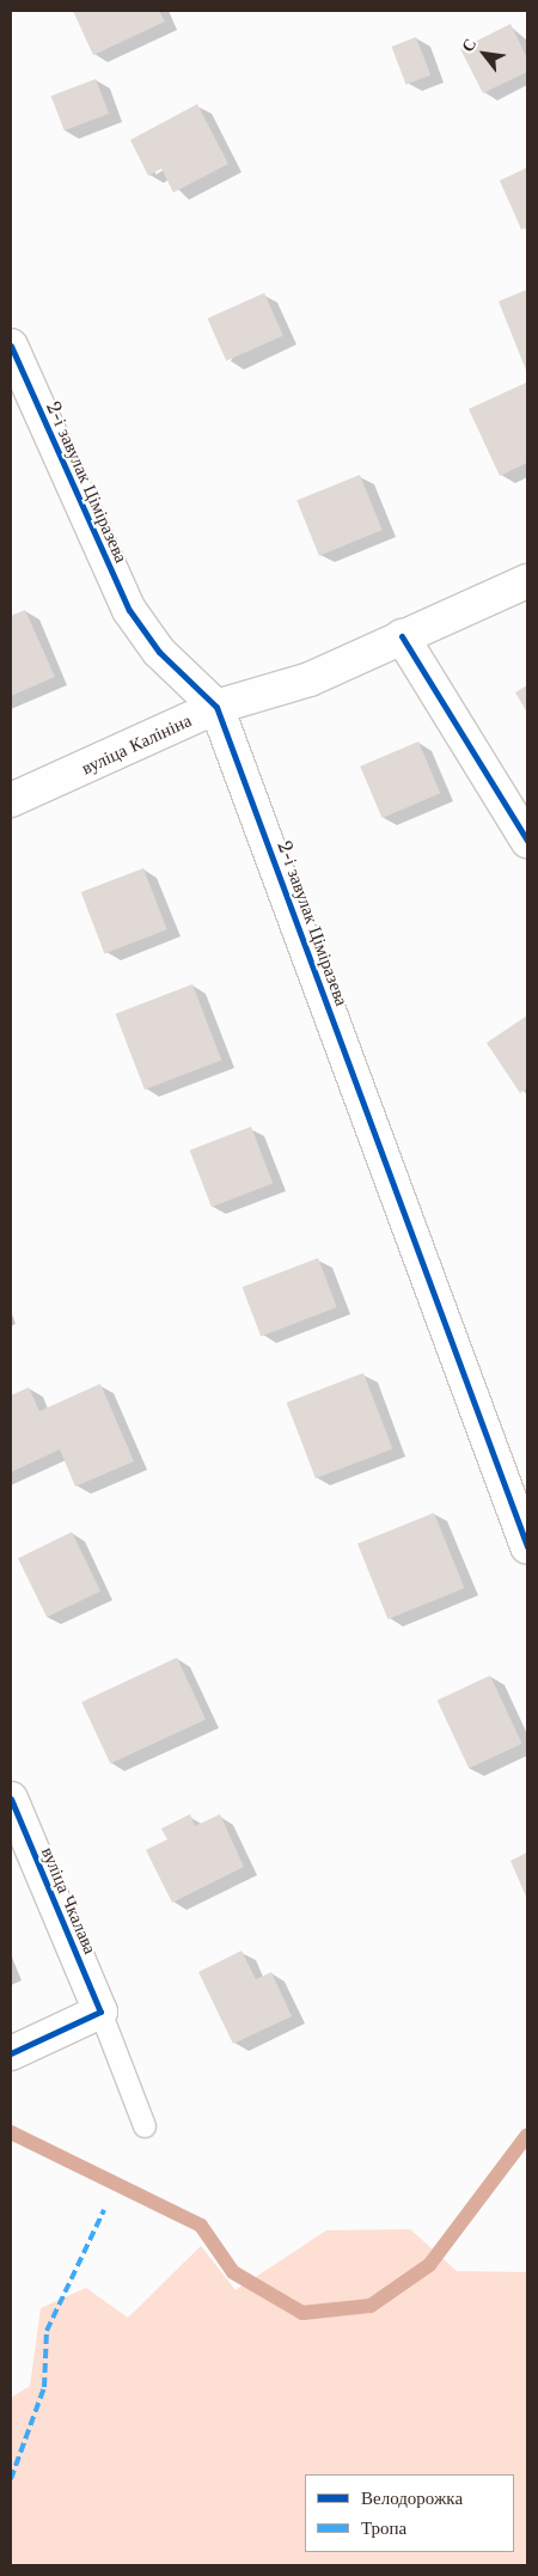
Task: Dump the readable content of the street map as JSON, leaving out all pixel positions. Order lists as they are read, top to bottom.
{
  "streets": {
    "street": ["2-і завулак Ціміразева", "вуліца Калініна", "вуліца Чкалава"]
  },
  "crossings": [
    ["2-і завулак Ціміразева", "вуліца Калініна"]
  ],
  "legend": ["Велодорожка", "Тропа"],
  "north": "top left"
}
